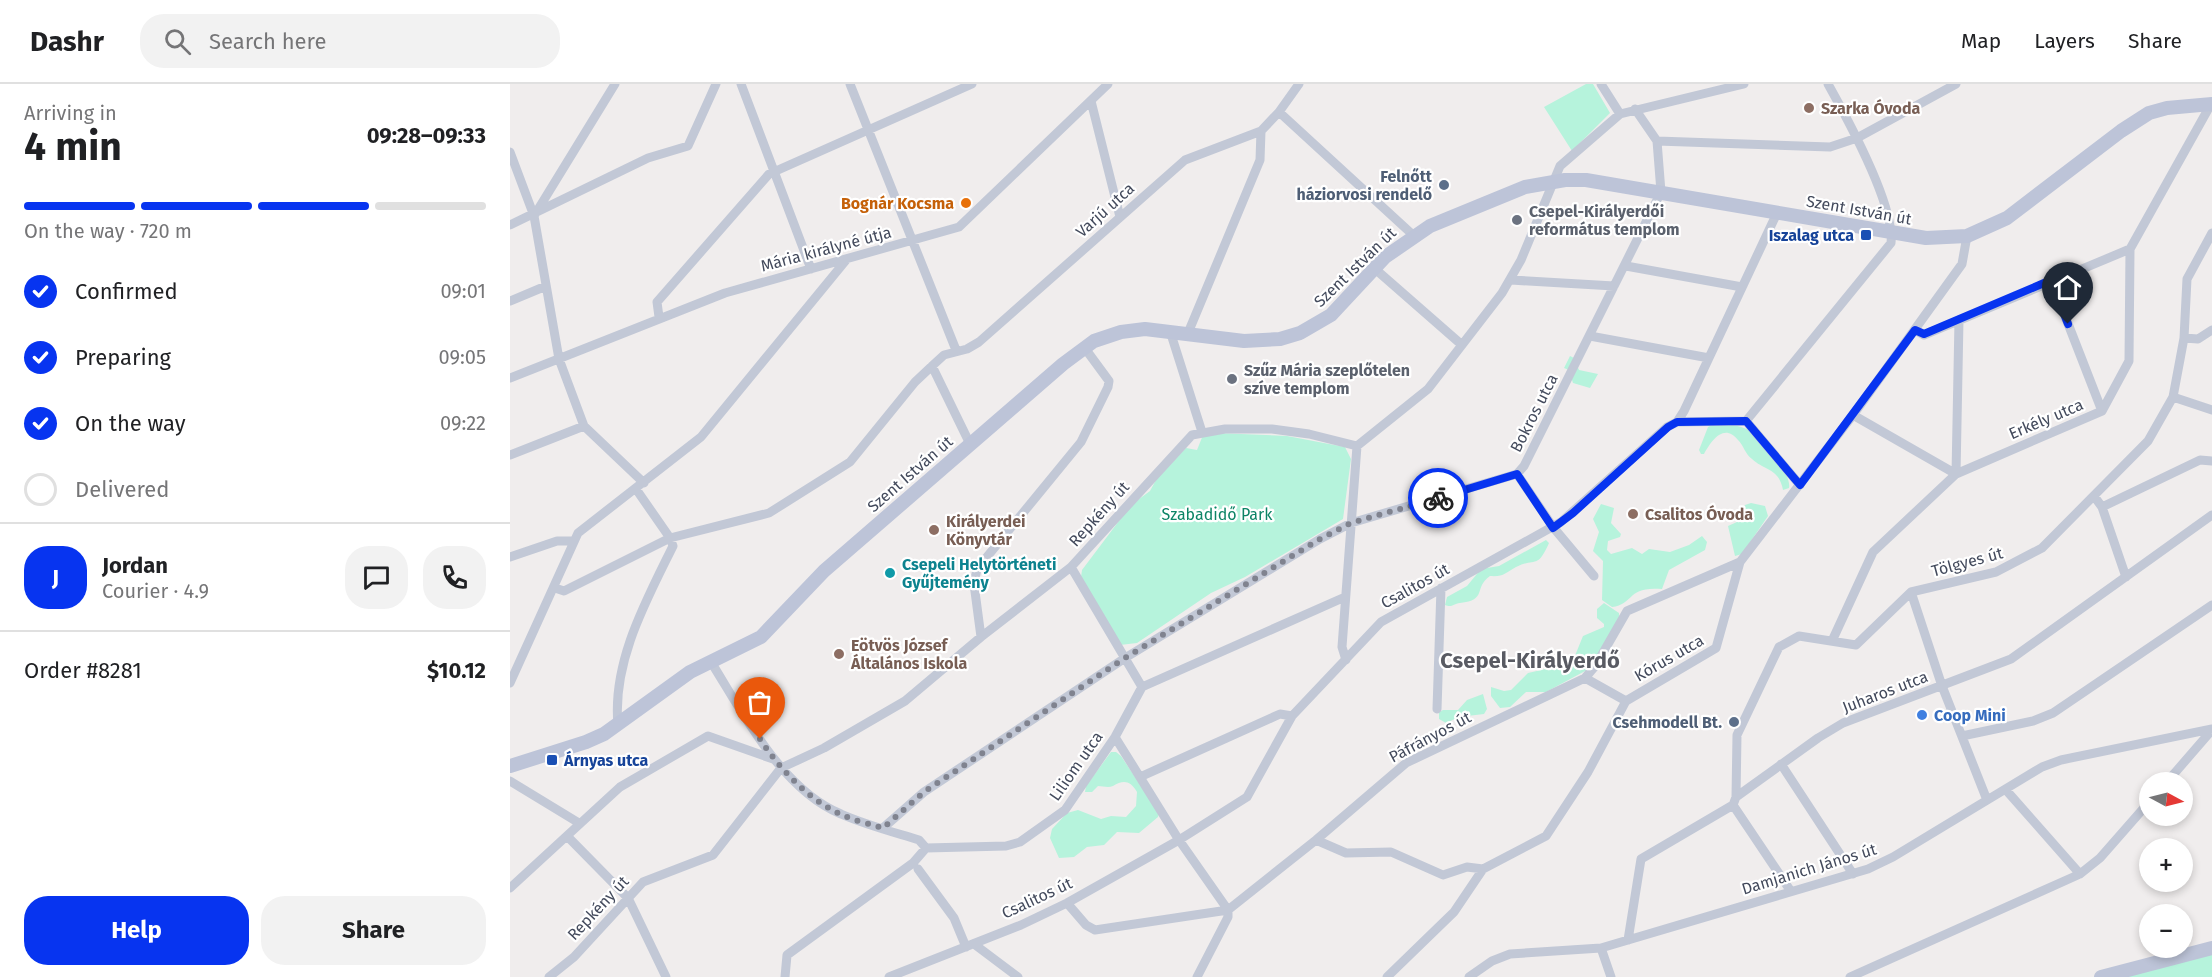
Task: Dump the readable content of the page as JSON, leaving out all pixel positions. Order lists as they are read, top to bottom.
{
  "streets": {
    "street": [
      "Varjú utca",
      "Szent István út",
      "Mária királyné útja",
      "Bokros utca",
      "Erkély utca",
      "Repkény út",
      "Tölgyes út",
      "Csalitos út",
      "Kórus utca",
      "Juharos utca",
      "Páfrányos út",
      "Liliom utca",
      "Damjanich János út"
    ]
  },
  "crossings": [
    ["Szent István út", "Bokros utca"],
    ["Szent István út", "Erkély utca"],
    ["Szent István út", "Csalitos út"],
    ["Szent István út", "Kórus utca"],
    ["Erkély utca", "Tölgyes út"],
    ["Tölgyes út", "Juharos utca"],
    ["Csalitos út", "Páfrányos út"],
    ["Kórus utca", "Páfrányos út"],
    ["Juharos utca", "Damjanich János út"]
  ],
  "districts": ["Csepel-Királyerdő"],
  "parks": ["Szabadidő Park"],
  "places": {
    "other": [
      "Szarka Óvoda",
      "Felnőtt háziorvosi rendelő",
      "Bognár Kocsma",
      "Csepel-Királyerdői református templom",
      "Szűz Mária szeplőtelen szíve templom",
      "Csalitos Óvoda",
      "Királyerdei Könyvtár",
      "Csepeli Helytörténeti Gyűjtemény",
      "Eötvös József Általános Iskola",
      "Coop Mini",
      "Csehmodell Bt."
    ],
    "transit": ["Iszalag utca", "Árnyas utca"]
  },
  "north": "right",
  "page": {
    "header": "Dashr",
    "search": "Search here",
    "nav": ["Map", "Layers", "Share"],
    "heading": ["4 min", "Arriving in", "09:28–09:33"],
    "panel": [
      "Jordan",
      "Courier · 4.9",
      "Order #8281",
      "$10.12"
    ],
    "bar": "On the way · 720 m",
    "list": [
      ["Confirmed", "09:01"],
      ["Preparing", "09:05"],
      ["On the way", "09:22"],
      "Delivered"
    ],
    "round": "J",
    "map_buttons": ["+", "−"],
    "buttons": ["Help", "Share"]
  }
}
